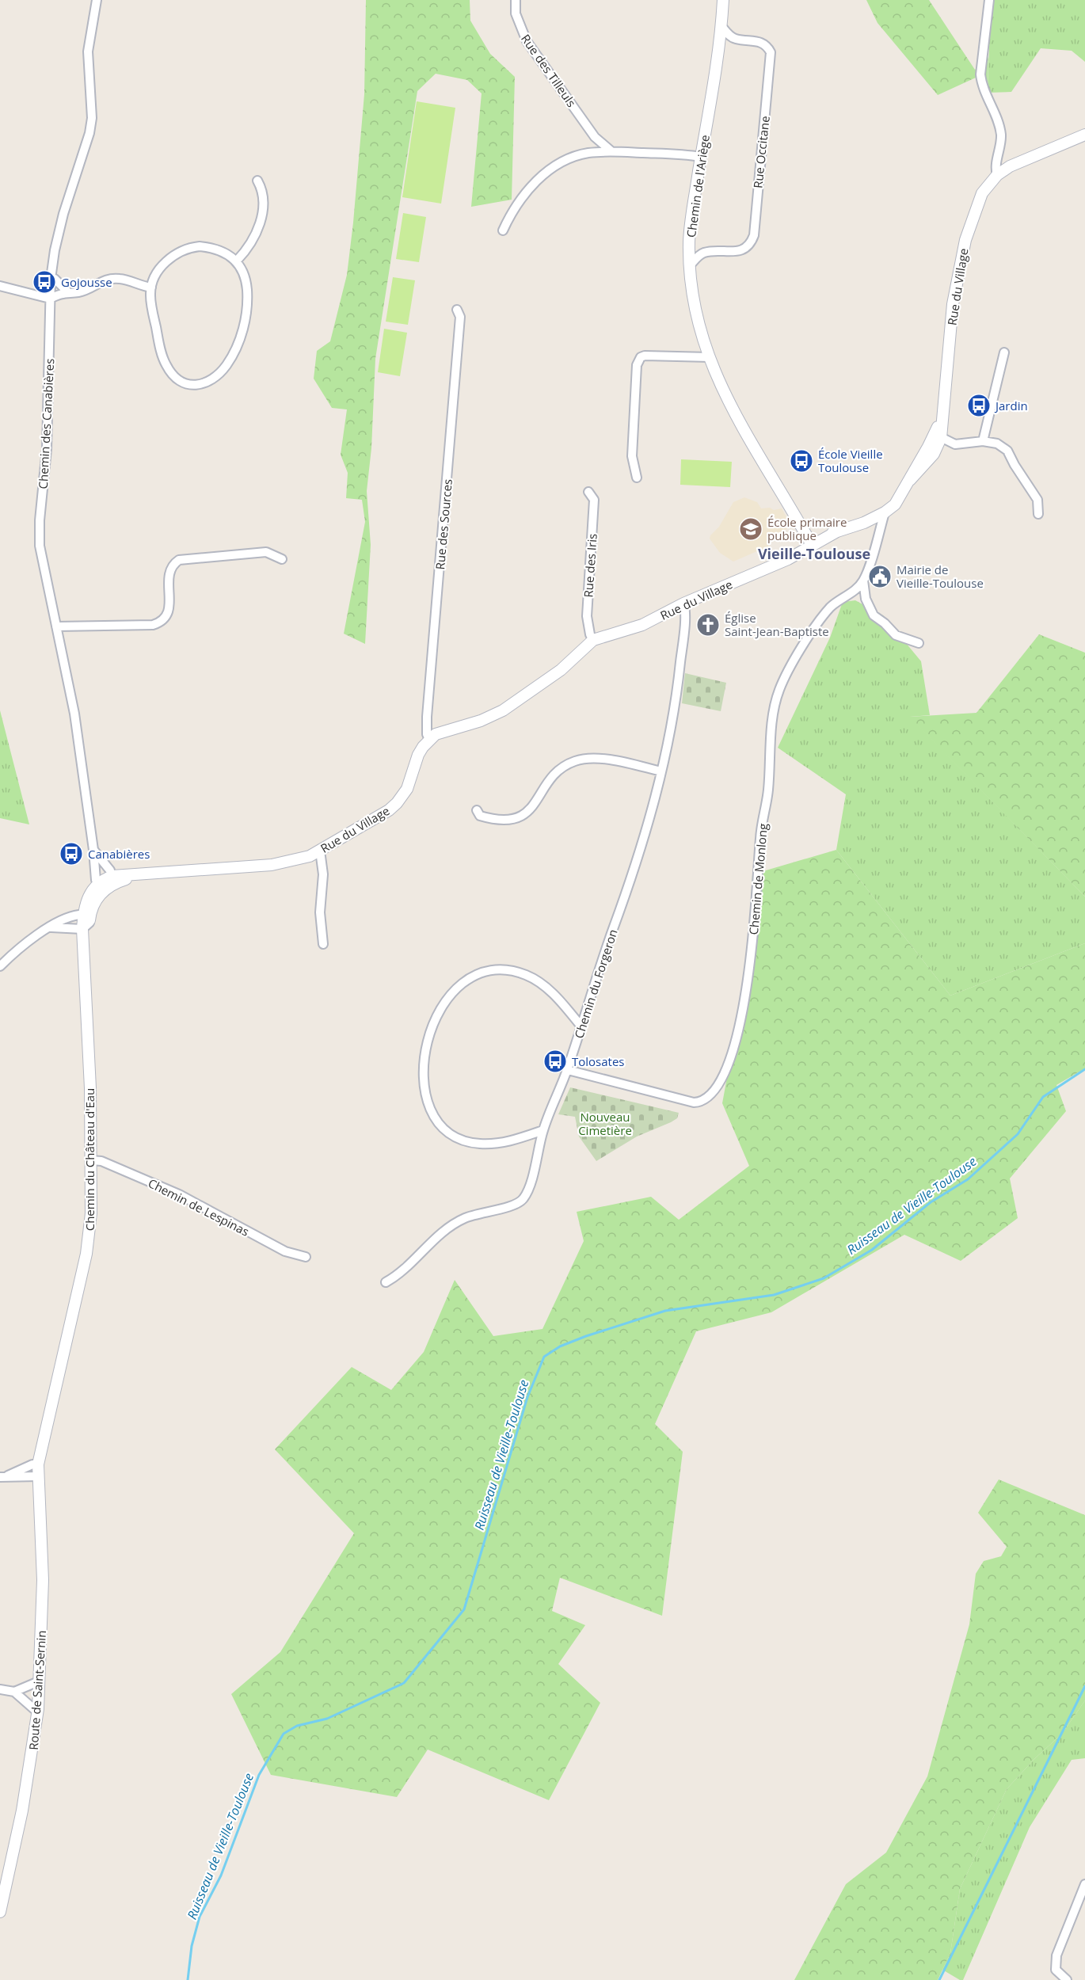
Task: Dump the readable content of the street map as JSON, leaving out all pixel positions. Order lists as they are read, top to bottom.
{
  "streets": {
    "street": [
      "Rue des Tilleuls",
      "Rue Occitane",
      "Chemin de l'Ariège",
      "Rue du Village",
      "Chemin des Canabières",
      "Rue des Sources",
      "Rue des Iris",
      "Chemin de Monlong",
      "Chemin du Forgeron",
      "Chemin du Château d'Eau",
      "Chemin de Lespinas",
      "Route de Saint-Sernin"
    ]
  },
  "crossings": [
    ["Chemin de l'Ariège", "Rue du Village"],
    ["Rue du Village", "Chemin des Canabières"],
    ["Rue du Village", "Rue des Sources"],
    ["Rue du Village", "Rue des Iris"],
    ["Rue du Village", "Chemin du Forgeron"],
    ["Rue du Village", "Chemin du Château d'Eau"],
    ["Chemin des Canabières", "Chemin du Château d'Eau"],
    ["Chemin de Monlong", "Chemin du Forgeron"],
    ["Chemin du Château d'Eau", "Chemin de Lespinas"],
    ["Chemin du Château d'Eau", "Route de Saint-Sernin"]
  ],
  "districts": ["Vieille-Toulouse"],
  "water": ["Ruisseau de Vieille-Toulouse"],
  "parks": ["Nouveau Cimetière"],
  "places": {
    "bus stop": [
      "Gojousse",
      "Jardin",
      "École Vieille Toulouse",
      "Canabières",
      "Tolosates"
    ],
    "school or university": ["École primaire publique"],
    "public building": ["Mairie de Vieille-Toulouse"],
    "church": ["Église Saint-Jean-Baptiste"]
  }
}
